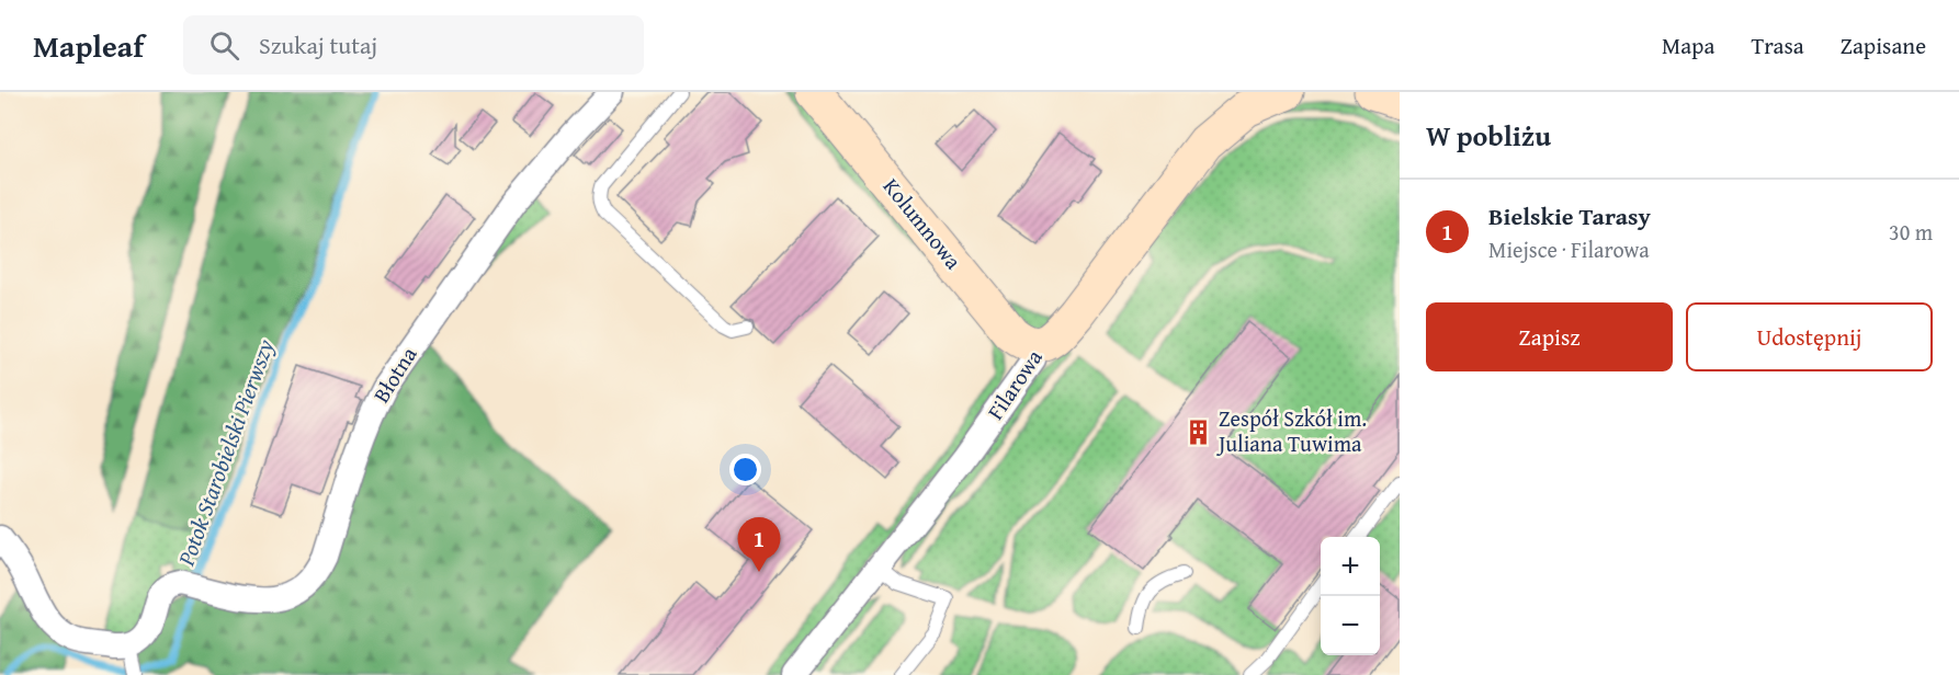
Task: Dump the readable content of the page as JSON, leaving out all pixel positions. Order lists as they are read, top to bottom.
{
  "streets": {
    "street": ["Kolumnowa", "Błotna", "Filarowa"]
  },
  "crossings": [
    ["Kolumnowa", "Filarowa"]
  ],
  "water": ["Potok Starobielski Pierwszy"],
  "places": {
    "building": ["Zespół Szkół im. Juliana Tuwima"]
  },
  "page": {
    "header": "Mapleaf",
    "search": "Szukaj tutaj",
    "nav": ["Mapa", "Trasa", "Zapisane"],
    "heading": "W pobliżu",
    "list": [
      {
        "mark": "1",
        "name": "Bielskie Tarasy",
        "note": "Miejsce · Filarowa",
        "value": "30 m"
      }
    ],
    "buttons": ["Zapisz", "Udostępnij"],
    "pins": "1",
    "map_buttons": ["+", "−"]
  }
}
